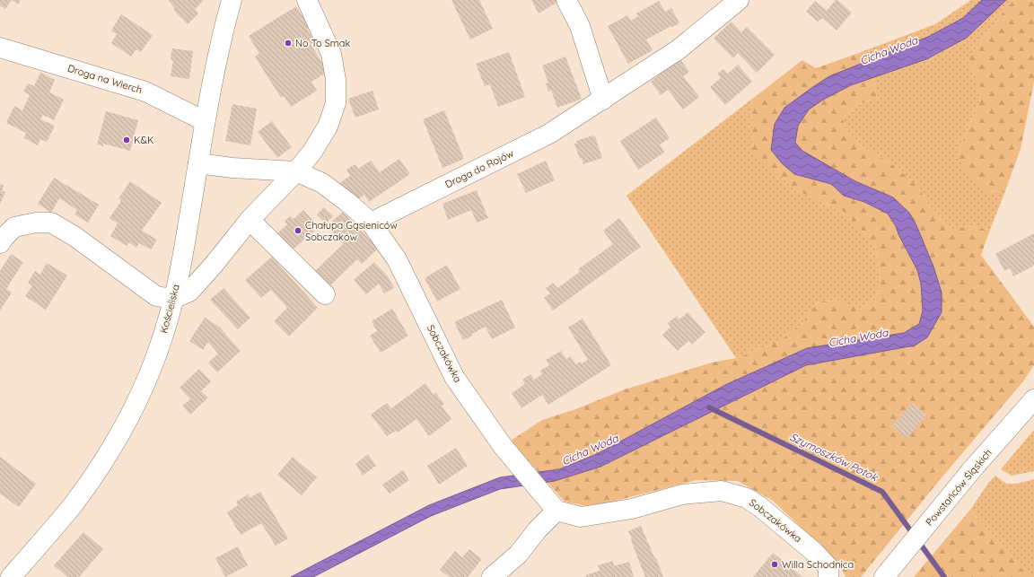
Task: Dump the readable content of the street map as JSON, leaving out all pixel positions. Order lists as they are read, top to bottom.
{
  "streets": {
    "street": [
      "Droga na Wierch",
      "Droga do Rojów",
      "Kościeliska",
      "Sobczakówka",
      "Powstańców Śląskich"
    ]
  },
  "crossings": [
    ["Droga na Wierch", "Kościeliska"],
    ["Droga do Rojów", "Sobczakówka"]
  ],
  "water": ["Cicha Woda", "Szymoszków Potok"],
  "places": [
    "No To Smak",
    "K&K",
    "Chałupa Gąsieniców Sobczaków",
    "Willa Schodnica"
  ]
}
